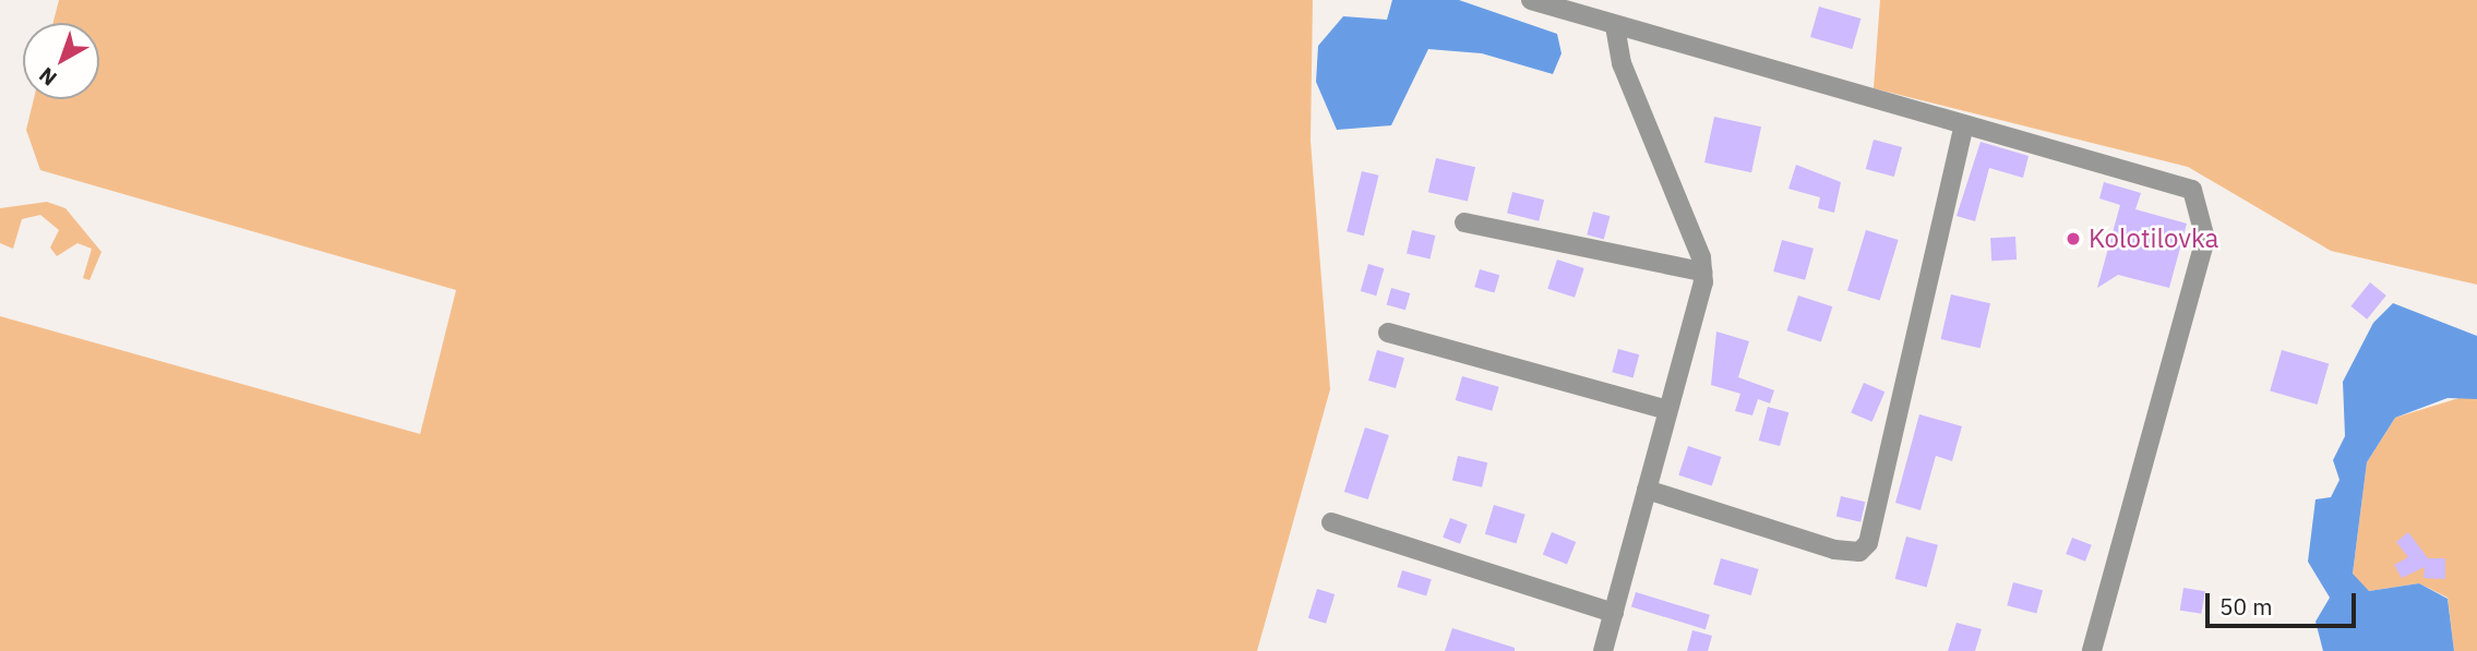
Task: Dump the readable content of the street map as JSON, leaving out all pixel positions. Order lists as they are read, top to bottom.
{
  "places": ["Kolotilovka"],
  "scale_bar": "50 m",
  "north": "bottom left"
}
